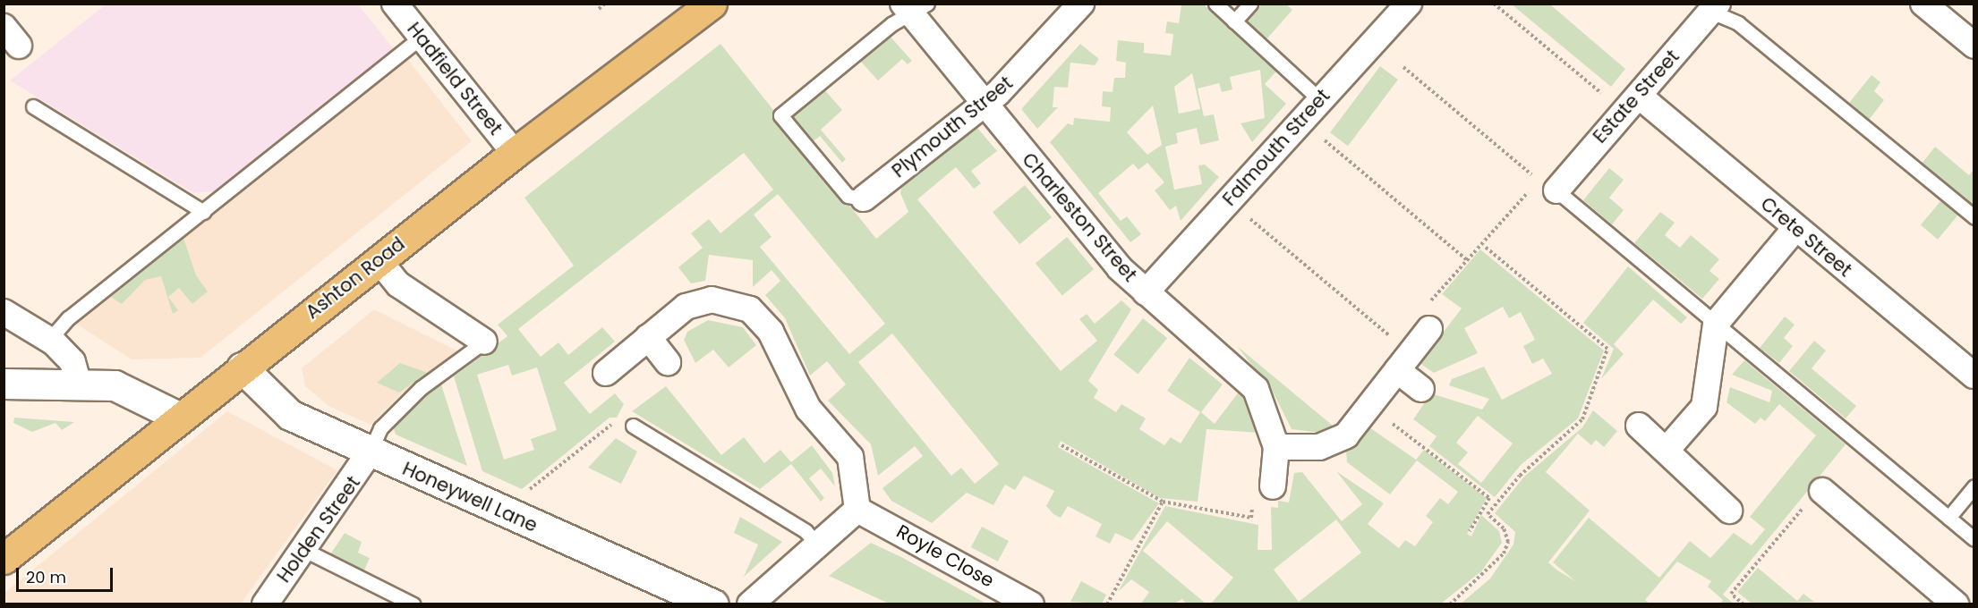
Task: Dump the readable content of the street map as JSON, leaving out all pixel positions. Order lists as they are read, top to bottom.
{
  "streets": {
    "highway": ["Ashton Road"],
    "street": [
      "Hadfield Street",
      "Estate Street",
      "Plymouth Street",
      "Falmouth Street",
      "Charleston Street",
      "Crete Street",
      "Honeywell Lane",
      "Holden Street",
      "Royle Close"
    ]
  },
  "crossings": [
    ["Hadfield Street", "Ashton Road"],
    ["Estate Street", "Crete Street"],
    ["Plymouth Street", "Charleston Street"],
    ["Falmouth Street", "Charleston Street"],
    ["Ashton Road", "Honeywell Lane"],
    ["Honeywell Lane", "Holden Street"]
  ],
  "scale_bar": "20 m"
}
